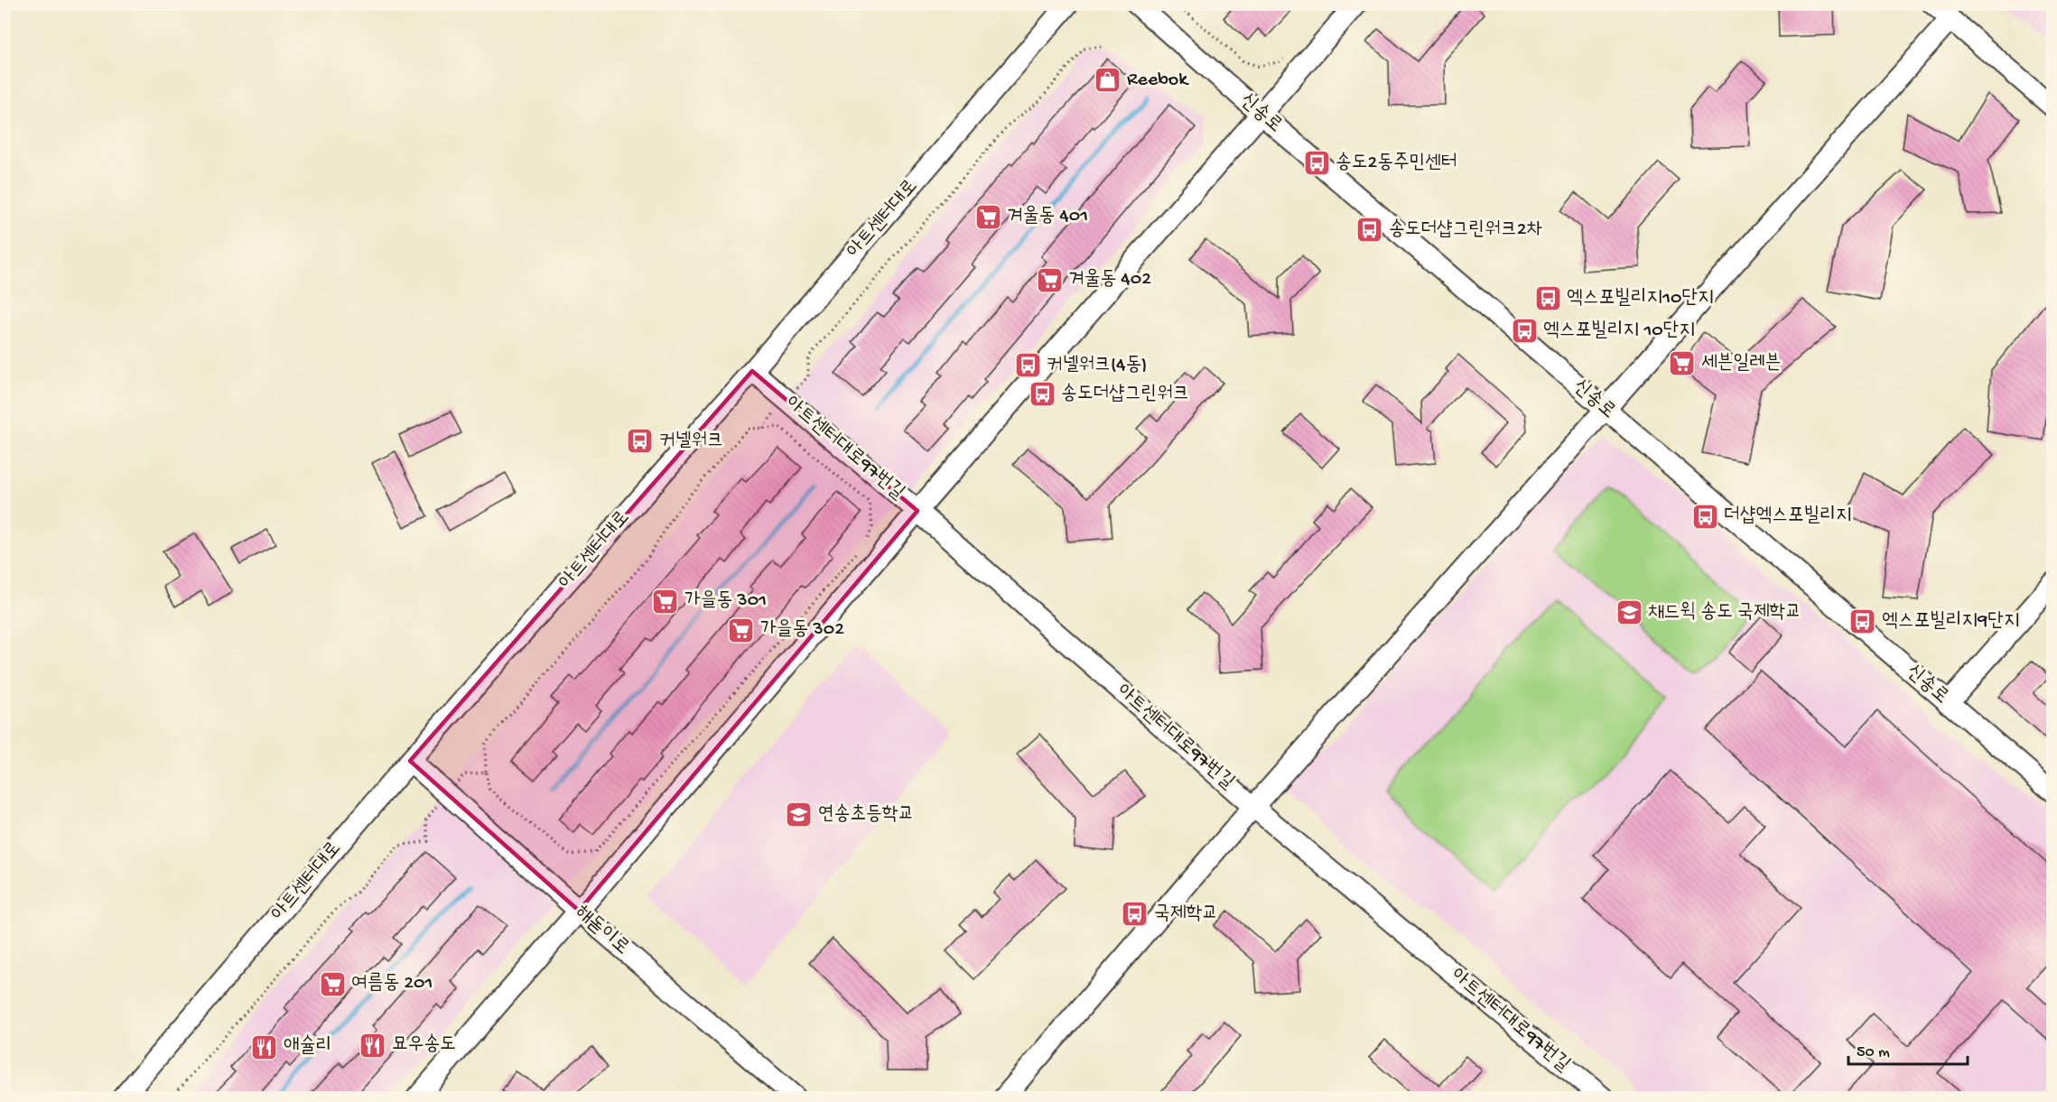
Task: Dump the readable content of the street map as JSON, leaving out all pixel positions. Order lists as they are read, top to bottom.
{
  "streets": {
    "street": [
      "신송로",
      "아트센터대로",
      "아트센터대로97번길",
      "해돋이로"
    ]
  },
  "crossings": [
    ["아트센터대로", "아트센터대로97번길"],
    ["아트센터대로", "해돋이로"]
  ],
  "places": {
    "shop": ["Reebok"],
    "bus stop": [
      "송도2동주민센터",
      "송도더샵그린워크2차",
      "엑스포빌리지10단지",
      "엑스포빌리지 10단지",
      "커넬워크(4동)",
      "송도더샵그린워크",
      "커넬워크",
      "더샵엑스포빌리지",
      "엑스포빌리지9단지",
      "국제학교"
    ],
    "supermarket": [
      "겨울동 401",
      "겨울동 402",
      "세븐일레븐",
      "가을동 301",
      "가을동 302",
      "여름동 201"
    ],
    "school or university": ["채드윅 송도 국제학교", "연송초등학교"],
    "restaurant": ["묘우송도", "애슐리"]
  },
  "scale_bar": "50 m"
}
